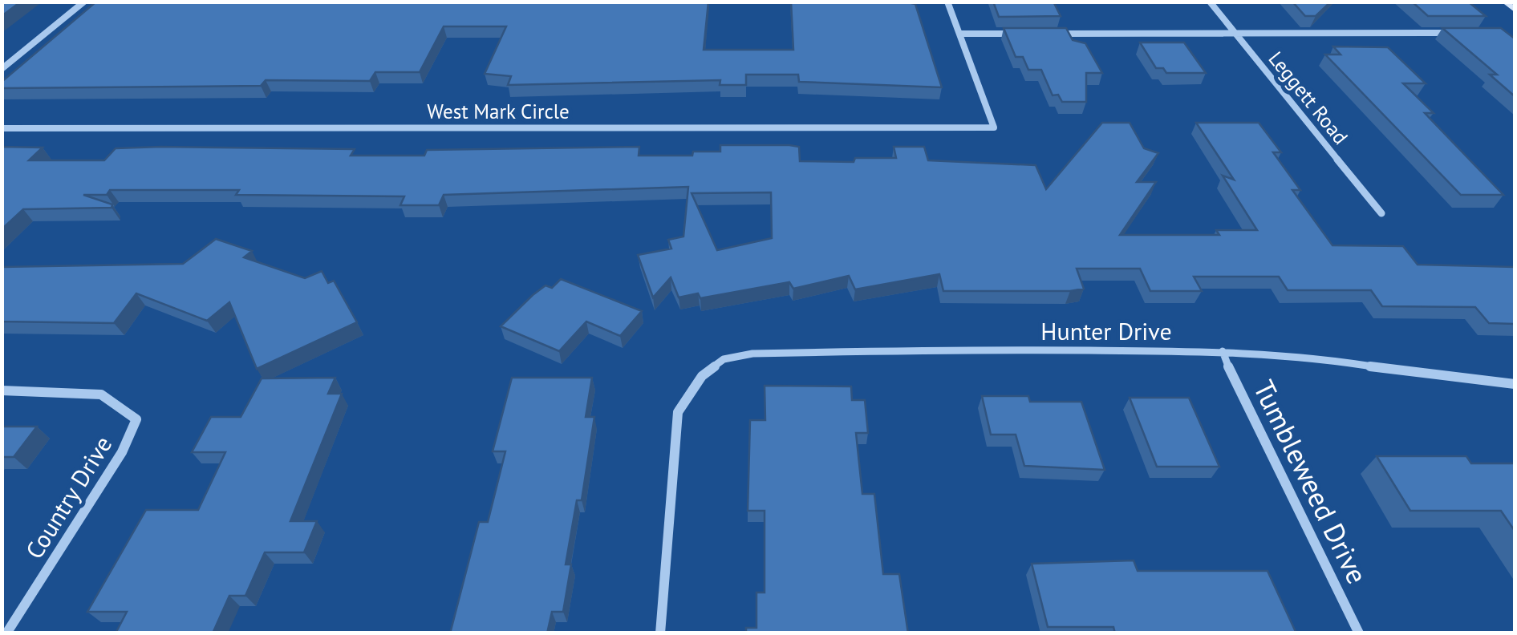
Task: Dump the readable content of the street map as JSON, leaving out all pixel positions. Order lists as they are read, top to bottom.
{
  "streets": {
    "street": [
      "Leggett Road",
      "West Mark Circle",
      "Hunter Drive",
      "Tumbleweed Drive",
      "Country Drive"
    ]
  },
  "crossings": [
    ["Hunter Drive", "Tumbleweed Drive"]
  ]
}
